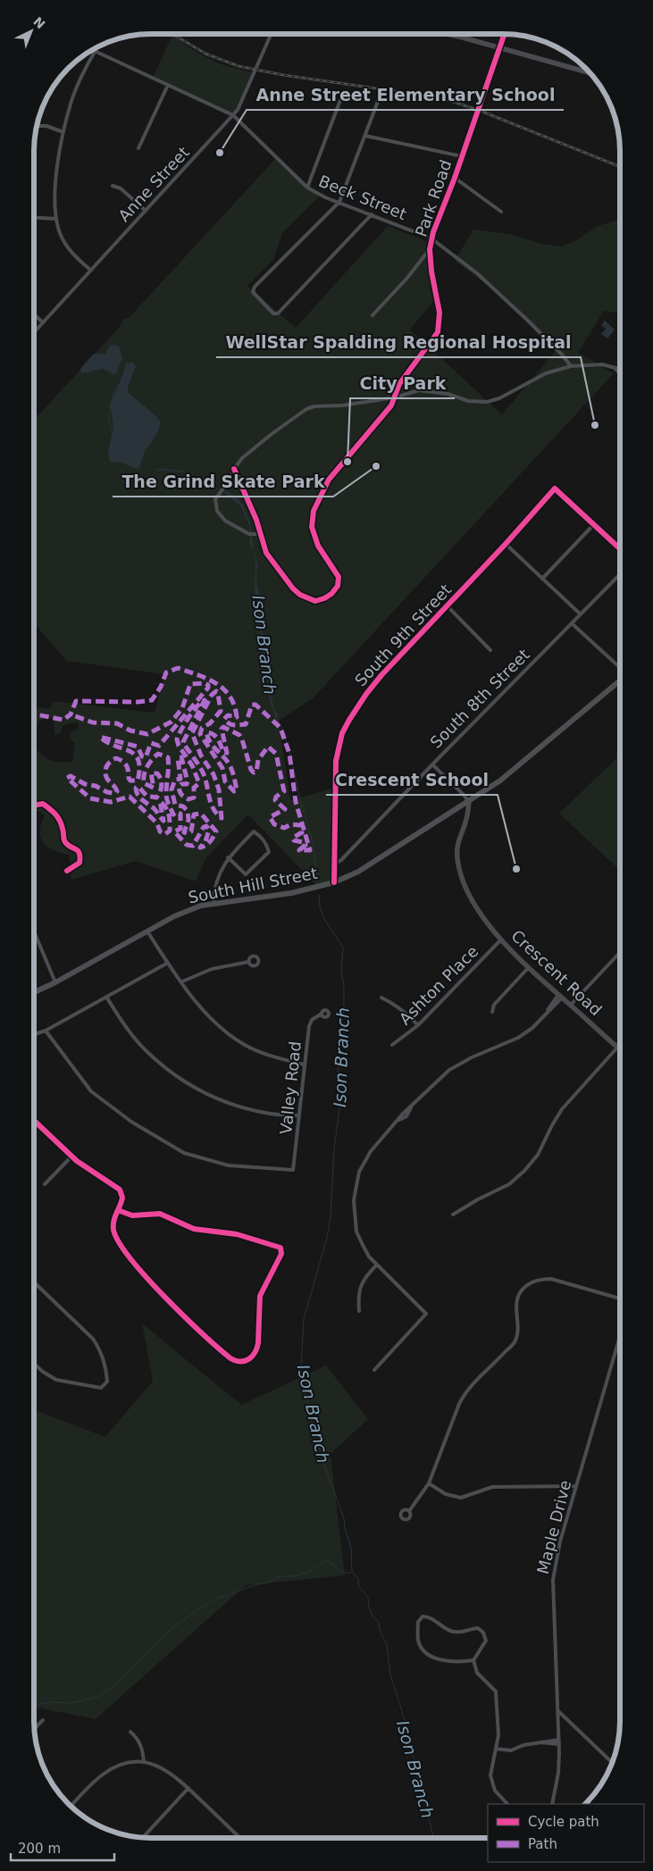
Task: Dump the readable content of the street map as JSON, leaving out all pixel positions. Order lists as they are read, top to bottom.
{
  "streets": {
    "main road": ["South Hill Street"],
    "street": [
      "Anne Street",
      "Beck Street",
      "Park Road",
      "South 9th Street",
      "South 8th Street",
      "Crescent Road",
      "Ashton Place",
      "Valley Road",
      "Maple Drive"
    ]
  },
  "crossings": [
    ["Anne Street", "Beck Street"],
    ["Beck Street", "Park Road"],
    ["South 9th Street", "South 8th Street"],
    ["South 9th Street", "South Hill Street"],
    ["South Hill Street", "Crescent Road"],
    ["Crescent Road", "Ashton Place"]
  ],
  "water": ["Ison Branch"],
  "places": [
    "Anne Street Elementary School",
    "WellStar Spalding Regional Hospital",
    "City Park",
    "The Grind Skate Park",
    "Crescent School"
  ],
  "legend": ["Cycle path", "Path"],
  "scale_bar": "200 m",
  "north": "top right"
}
